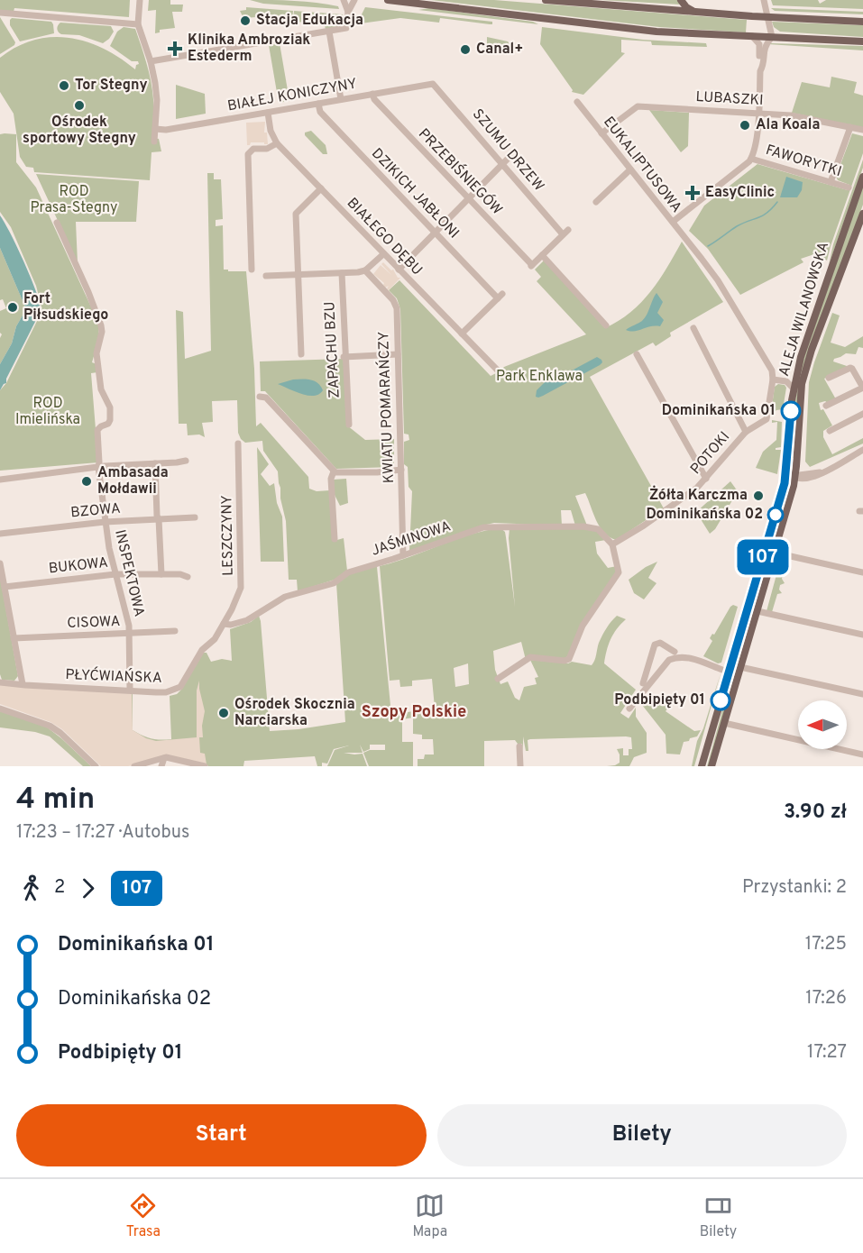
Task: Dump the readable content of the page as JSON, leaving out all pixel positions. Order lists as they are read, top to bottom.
{
  "streets": {
    "main road": ["ALEJA WILANOWSKA"],
    "street": [
      "BIAŁEJ KONICZYNY",
      "LUBASZKI",
      "SZUMU DRZEW",
      "FAWORYTKI",
      "EUKALIPTUSOWA",
      "PRZEBIŚNIEGÓW",
      "DZIKICH JABŁONI",
      "BIAŁEGO DĘBU",
      "ZAPACHU BZU",
      "KWIATU POMARAŃCZY",
      "POTOKI",
      "BZOWA",
      "LESZCZYNY",
      "JAŚMINOWA",
      "BUKOWA",
      "INSPEKTOWA",
      "CISOWA",
      "PŁYĆWIAŃSKA"
    ]
  },
  "crossings": [
    ["BIAŁEJ KONICZYNY", "SZUMU DRZEW"],
    ["BIAŁEJ KONICZYNY", "PRZEBIŚNIEGÓW"],
    ["BIAŁEJ KONICZYNY", "DZIKICH JABŁONI"],
    ["BIAŁEJ KONICZYNY", "BIAŁEGO DĘBU"],
    ["LUBASZKI", "EUKALIPTUSOWA"],
    ["SZUMU DRZEW", "PRZEBIŚNIEGÓW"],
    ["EUKALIPTUSOWA", "POTOKI"],
    ["DZIKICH JABŁONI", "BIAŁEGO DĘBU"],
    ["KWIATU POMARAŃCZY", "JAŚMINOWA"],
    ["POTOKI", "JAŚMINOWA"],
    ["BZOWA", "INSPEKTOWA"],
    ["LESZCZYNY", "JAŚMINOWA"],
    ["LESZCZYNY", "PŁYĆWIAŃSKA"],
    ["JAŚMINOWA", "PŁYĆWIAŃSKA"],
    ["BUKOWA", "INSPEKTOWA"],
    ["INSPEKTOWA", "CISOWA"],
    ["INSPEKTOWA", "PŁYĆWIAŃSKA"]
  ],
  "districts": ["Szopy Polskie"],
  "parks": ["ROD Prasa-Stegny", "Park Enklawa", "ROD Imielińska"],
  "places": {
    "other": [
      "Stacja Edukacja",
      "Canal+",
      "Tor Stegny",
      "Ośrodek sportowy Stegny",
      "Ala Koala",
      "Fort Piłsudskiego",
      "Dominikańska 01",
      "Ambasada Mołdawii",
      "Żółta Karczma",
      "Dominikańska 02",
      "Podbipięty 01",
      "Ośrodek Skocznia Narciarska"
    ],
    "health": ["Klinika Ambroziak Estederm", "EasyClinic"]
  },
  "lines": ["bus line 107"],
  "north": "left",
  "page": {
    "on_map": "107",
    "heading": ["4 min", "17:23 – 17:27 · Autobus", "3.90 zł"],
    "legs": ["2", "107", "Przystanki: 2"],
    "list": [
      {
        "name": "Dominikańska 01",
        "value": "17:25"
      },
      {
        "name": "Dominikańska 02",
        "value": "17:26"
      },
      {
        "name": "Podbipięty 01",
        "value": "17:27"
      }
    ],
    "buttons": ["Start", "Bilety"],
    "tabs": ["Trasa", "Mapa", "Bilety"]
  }
}
